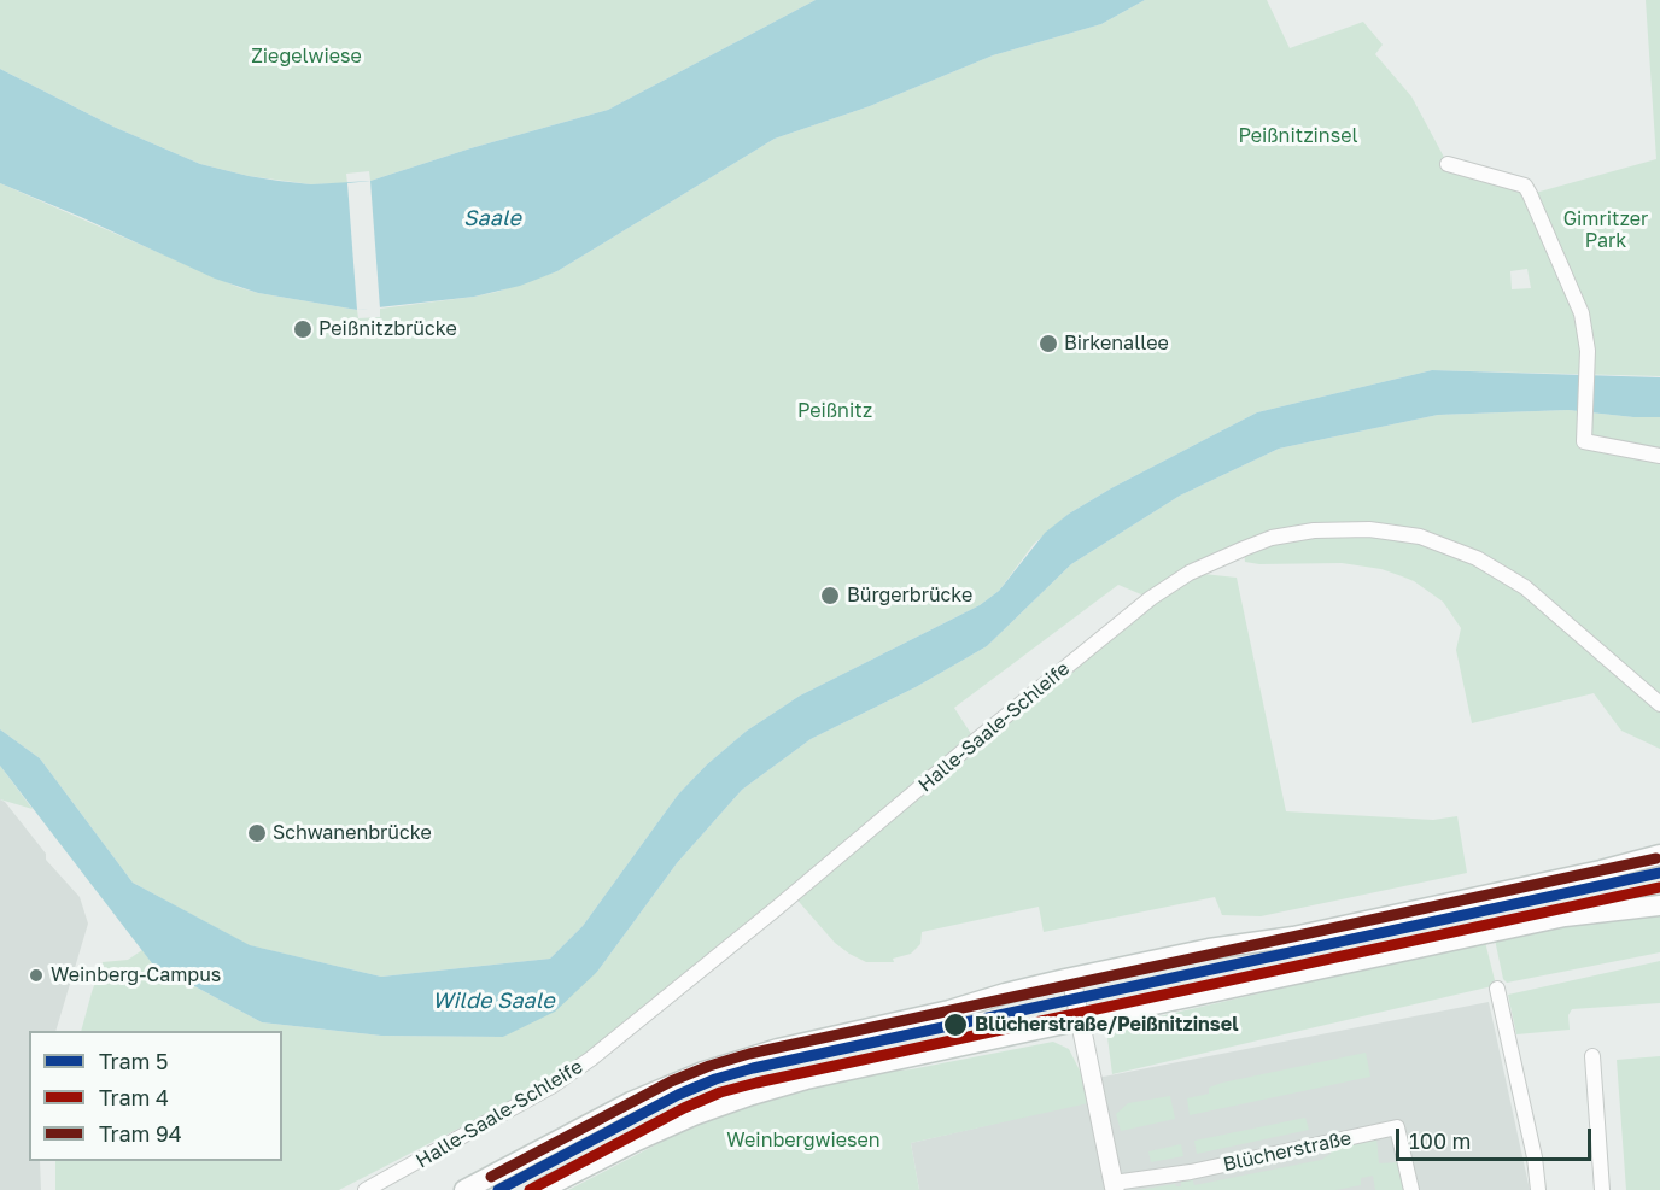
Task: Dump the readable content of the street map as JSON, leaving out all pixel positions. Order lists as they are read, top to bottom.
{
  "streets": {
    "street": ["Halle-Saale-Schleife", "Blücherstraße"]
  },
  "water": ["Saale", "Wilde Saale"],
  "parks": [
    "Ziegelwiese",
    "Peißnitzinsel",
    "Gimritzer Park",
    "Peißnitz",
    "Weinbergwiesen"
  ],
  "places": [
    "Peißnitzbrücke",
    "Birkenallee",
    "Bürgerbrücke",
    "Schwanenbrücke",
    "Weinberg-Campus",
    "Blücherstraße/Peißnitzinsel"
  ],
  "lines": ["tram line 94", "tram line 5", "tram line 4"],
  "legend": ["Tram 5", "Tram 4", "Tram 94"],
  "scale_bar": "100 m"
}
